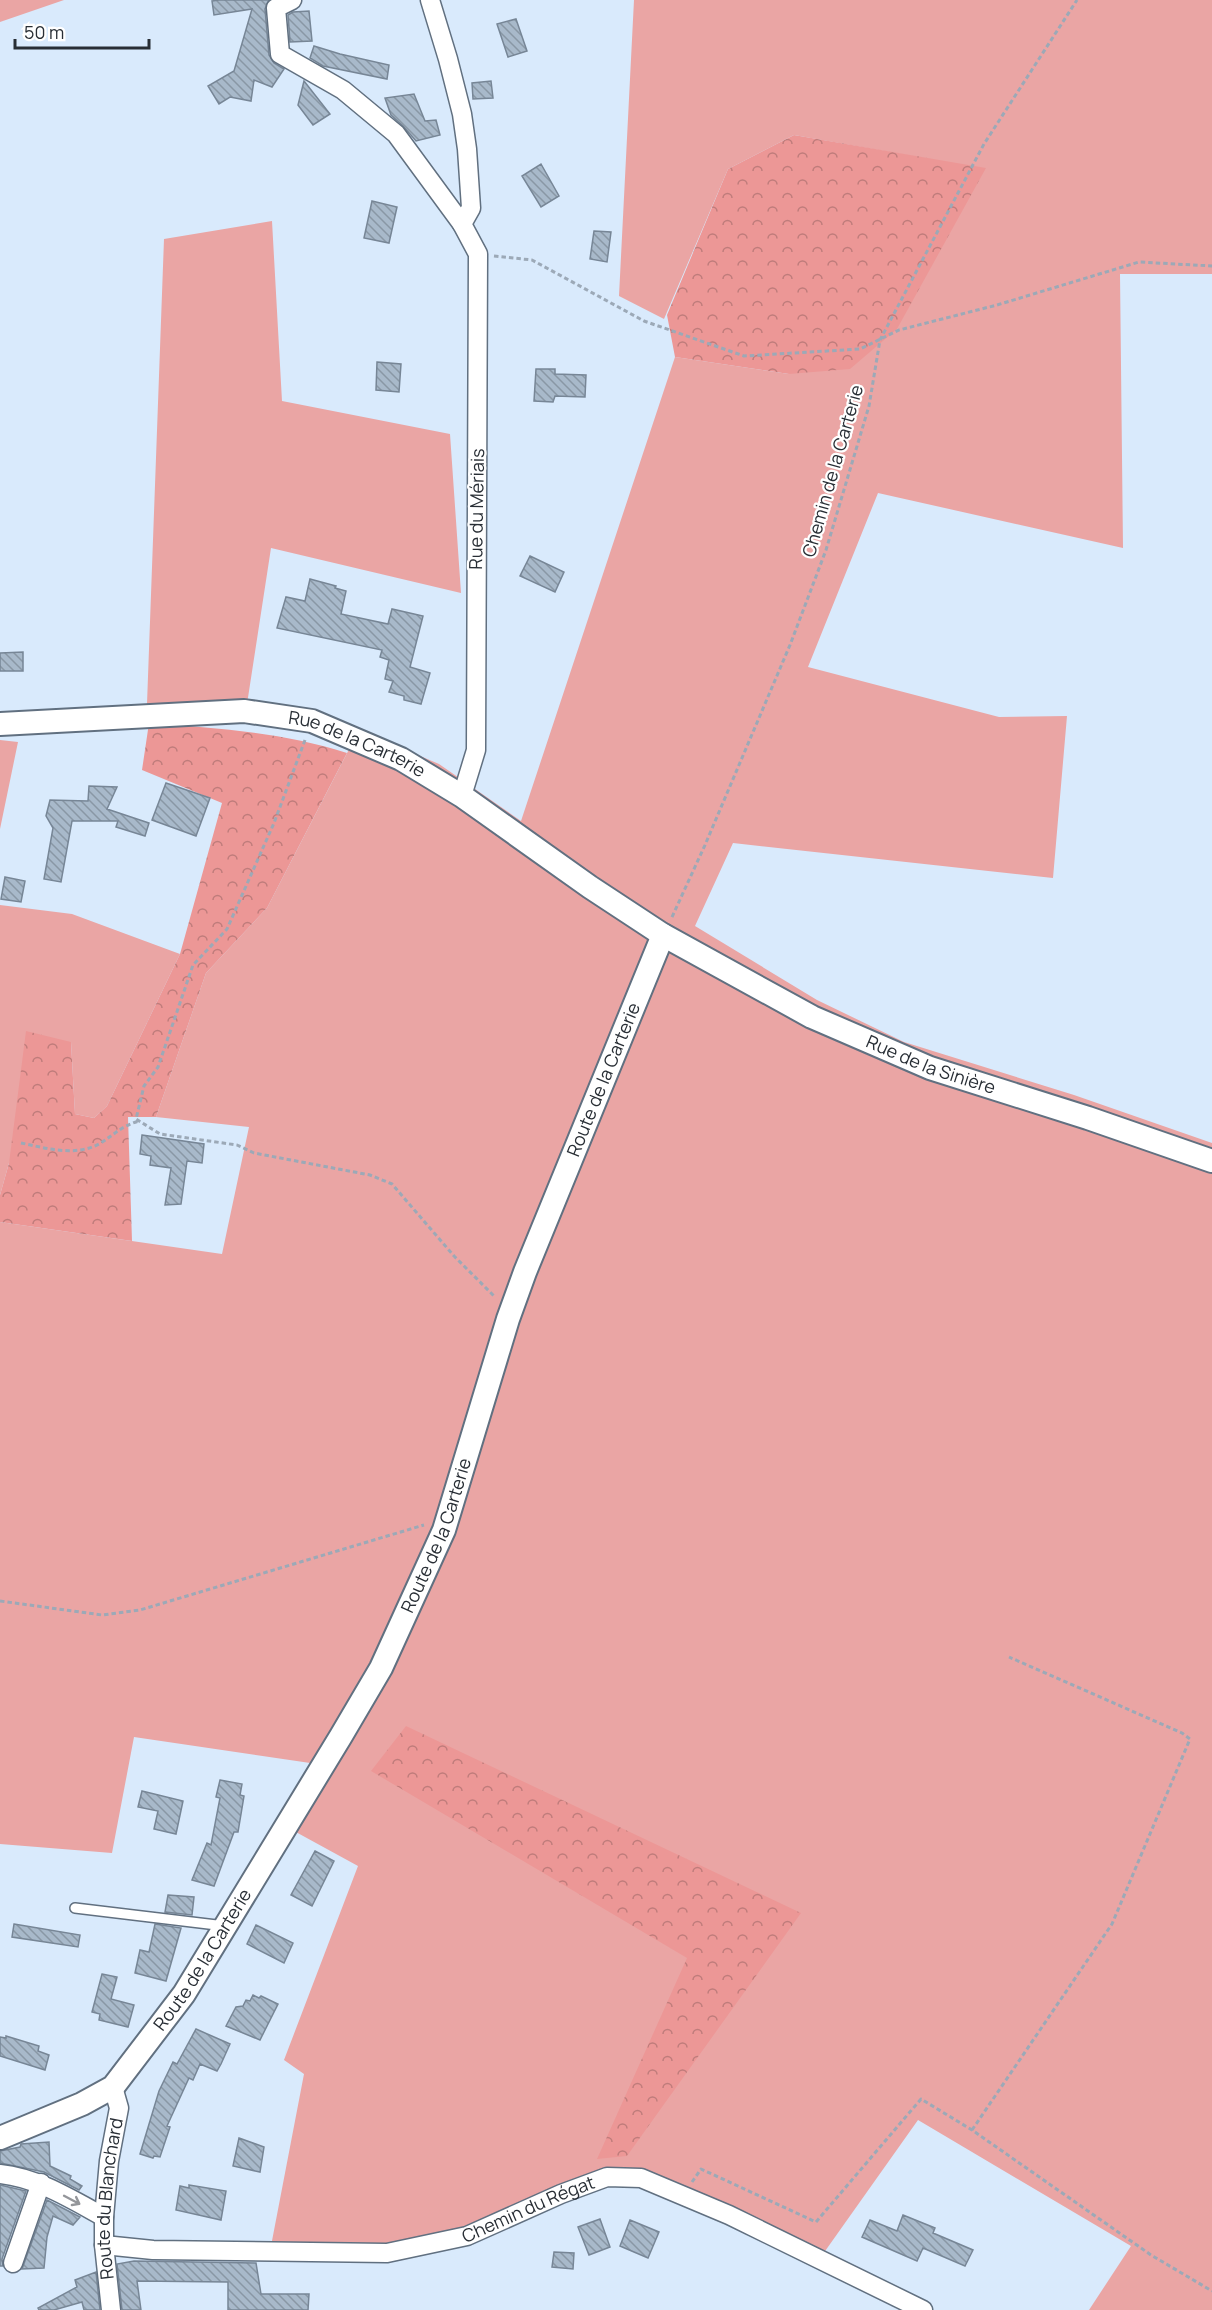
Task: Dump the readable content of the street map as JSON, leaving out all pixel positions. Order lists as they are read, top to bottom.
{
  "streets": {
    "street": [
      "Rue du Mériais",
      "Rue de la Carterie",
      "Rue de la Sinière",
      "Route de la Carterie",
      "Route du Blanchard",
      "Chemin du Régat"
    ],
    "path": ["Chemin de la Carterie"]
  },
  "crossings": [
    ["Chemin de la Carterie", "Rue de la Carterie"],
    ["Chemin de la Carterie", "Rue de la Sinière"],
    ["Chemin de la Carterie", "Route de la Carterie"],
    ["Rue du Mériais", "Rue de la Carterie"],
    ["Rue de la Carterie", "Rue de la Sinière"],
    ["Rue de la Carterie", "Route de la Carterie"],
    ["Rue de la Sinière", "Route de la Carterie"],
    ["Route de la Carterie", "Route du Blanchard"],
    ["Route du Blanchard", "Chemin du Régat"]
  ],
  "scale_bar": "50 m"
}
